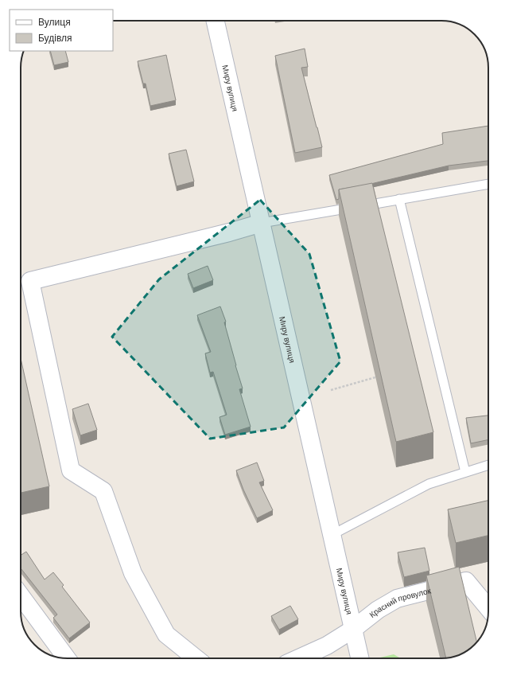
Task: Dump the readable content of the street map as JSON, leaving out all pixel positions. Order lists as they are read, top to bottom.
{
  "streets": {
    "street": ["Миру вулиця", "Красний провулок"]
  },
  "crossings": [
    ["Миру вулиця", "Красний провулок"]
  ],
  "legend": ["Вулиця", "Будівля"]
}
